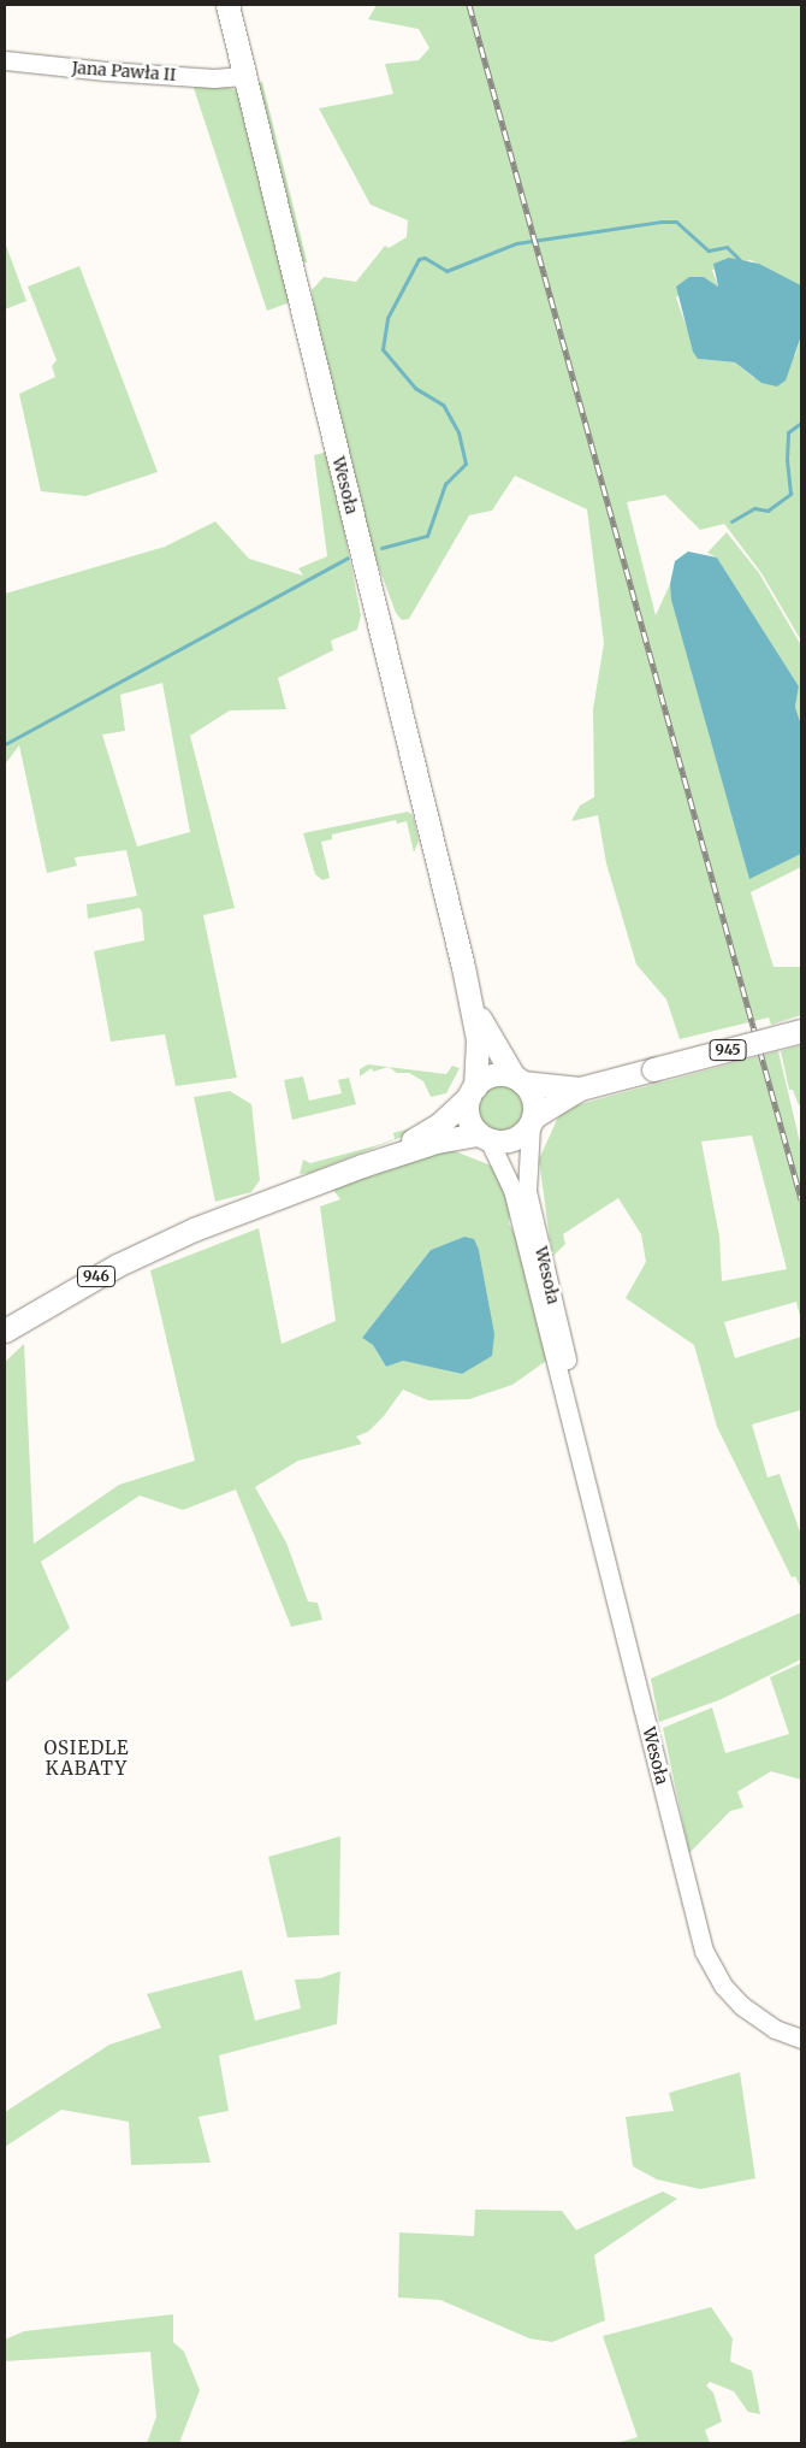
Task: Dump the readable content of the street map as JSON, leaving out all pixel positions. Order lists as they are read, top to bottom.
{
  "streets": {
    "main road": ["Wesoła", "945", "946"],
    "street": ["Jana Pawła II"]
  },
  "crossings": [
    ["Jana Pawła II", "Wesoła"],
    ["Wesoła", "945"],
    ["Wesoła", "946"],
    ["945", "946"]
  ],
  "districts": ["OSIEDLE KABATY"]
}
